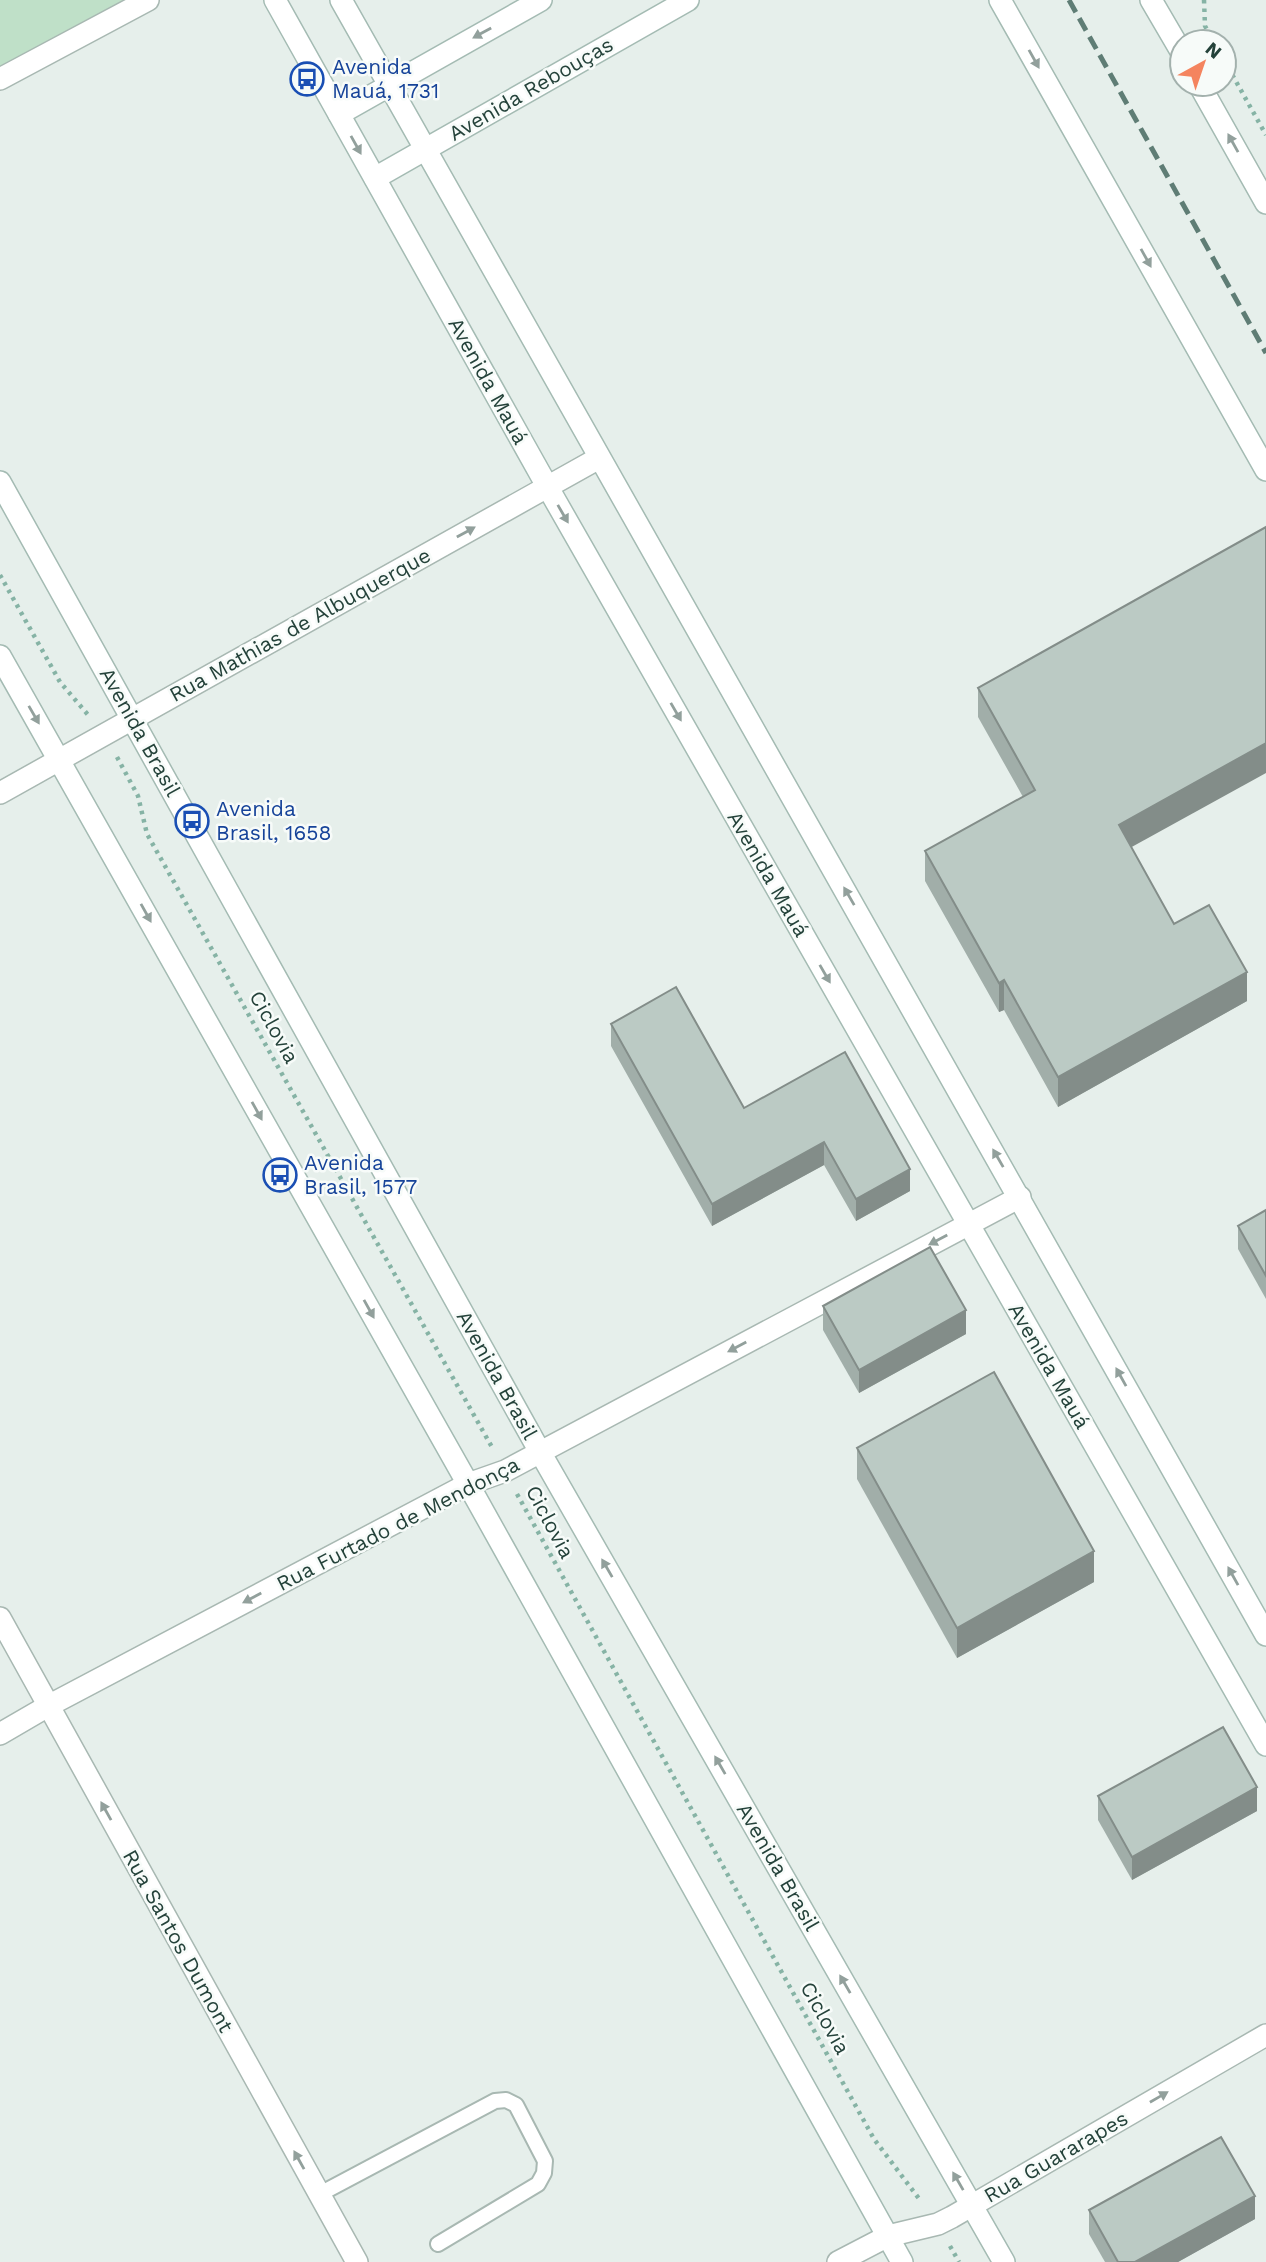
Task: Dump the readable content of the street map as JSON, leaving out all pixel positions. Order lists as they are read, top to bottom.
{
  "streets": {
    "main road": [
      "Avenida Rebouças",
      "Avenida Mauá",
      "Rua Mathias de Albuquerque",
      "Avenida Brasil",
      "Rua Furtado de Mendonça",
      "Rua Santos Dumont",
      "Rua Guararapes"
    ],
    "path": ["Ciclovia"]
  },
  "crossings": [
    ["Avenida Rebouças", "Avenida Mauá"],
    ["Avenida Mauá", "Rua Mathias de Albuquerque"],
    ["Avenida Mauá", "Rua Furtado de Mendonça"],
    ["Rua Mathias de Albuquerque", "Avenida Brasil"],
    ["Rua Mathias de Albuquerque", "Ciclovia"],
    ["Avenida Brasil", "Rua Furtado de Mendonça"],
    ["Avenida Brasil", "Rua Guararapes"],
    ["Ciclovia", "Rua Furtado de Mendonça"],
    ["Ciclovia", "Rua Guararapes"],
    ["Rua Furtado de Mendonça", "Rua Santos Dumont"]
  ],
  "one_way": [
    "Rua Mathias de Albuquerque",
    "Rua Furtado de Mendonça",
    "Rua Santos Dumont",
    "Rua Guararapes"
  ],
  "places": {
    "bus stop": ["Avenida Mauá, 1731", "Avenida Brasil, 1658", "Avenida Brasil, 1577"]
  },
  "north": "top right"
}
